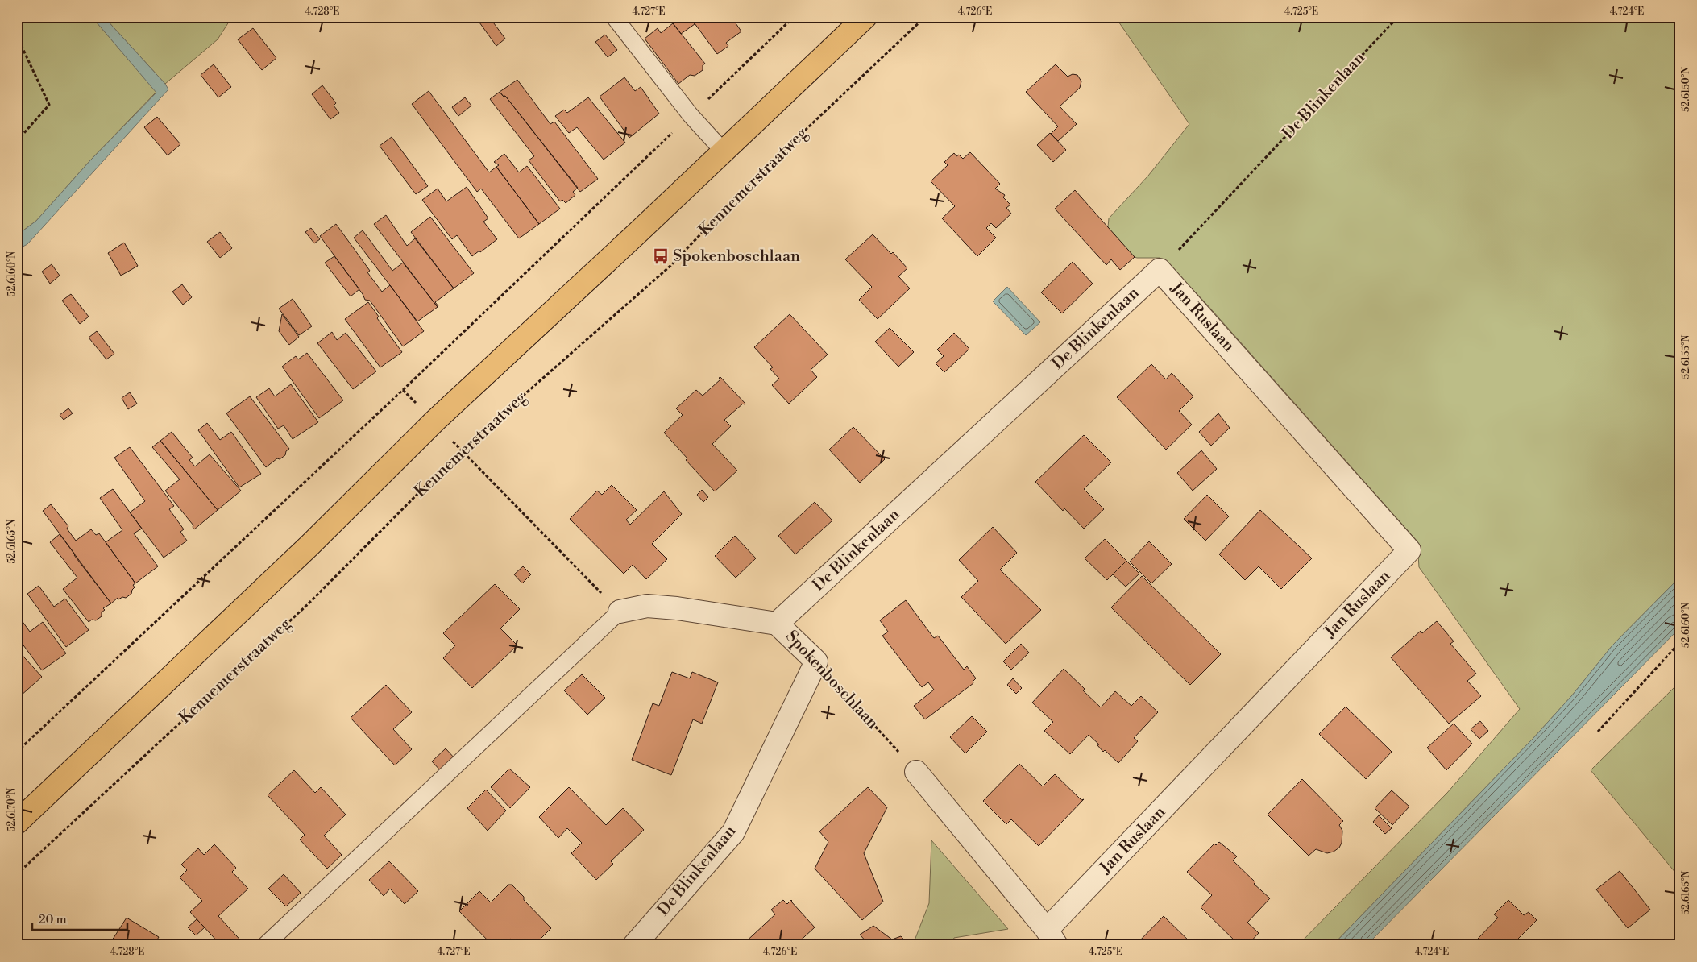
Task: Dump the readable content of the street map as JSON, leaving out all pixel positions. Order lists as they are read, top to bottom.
{
  "streets": {
    "street": ["De Blinkenlaan", "Jan Ruslaan", "Spokenboschlaan"],
    "path": ["Kennemerstraatweg"]
  },
  "crossings": [
    ["De Blinkenlaan", "Jan Ruslaan"],
    ["De Blinkenlaan", "Spokenboschlaan"]
  ],
  "places": {
    "bus stop": ["Spokenboschlaan"]
  },
  "scale_bar": "20 m",
  "coordinates": [
    "4.728°E",
    "4.727°E",
    "4.726°E",
    "4.725°E",
    "4.724°E",
    "52.6150°N",
    "52.6160°N",
    "52.6155°N",
    "52.6165°N",
    "52.6170°N"
  ]
}
